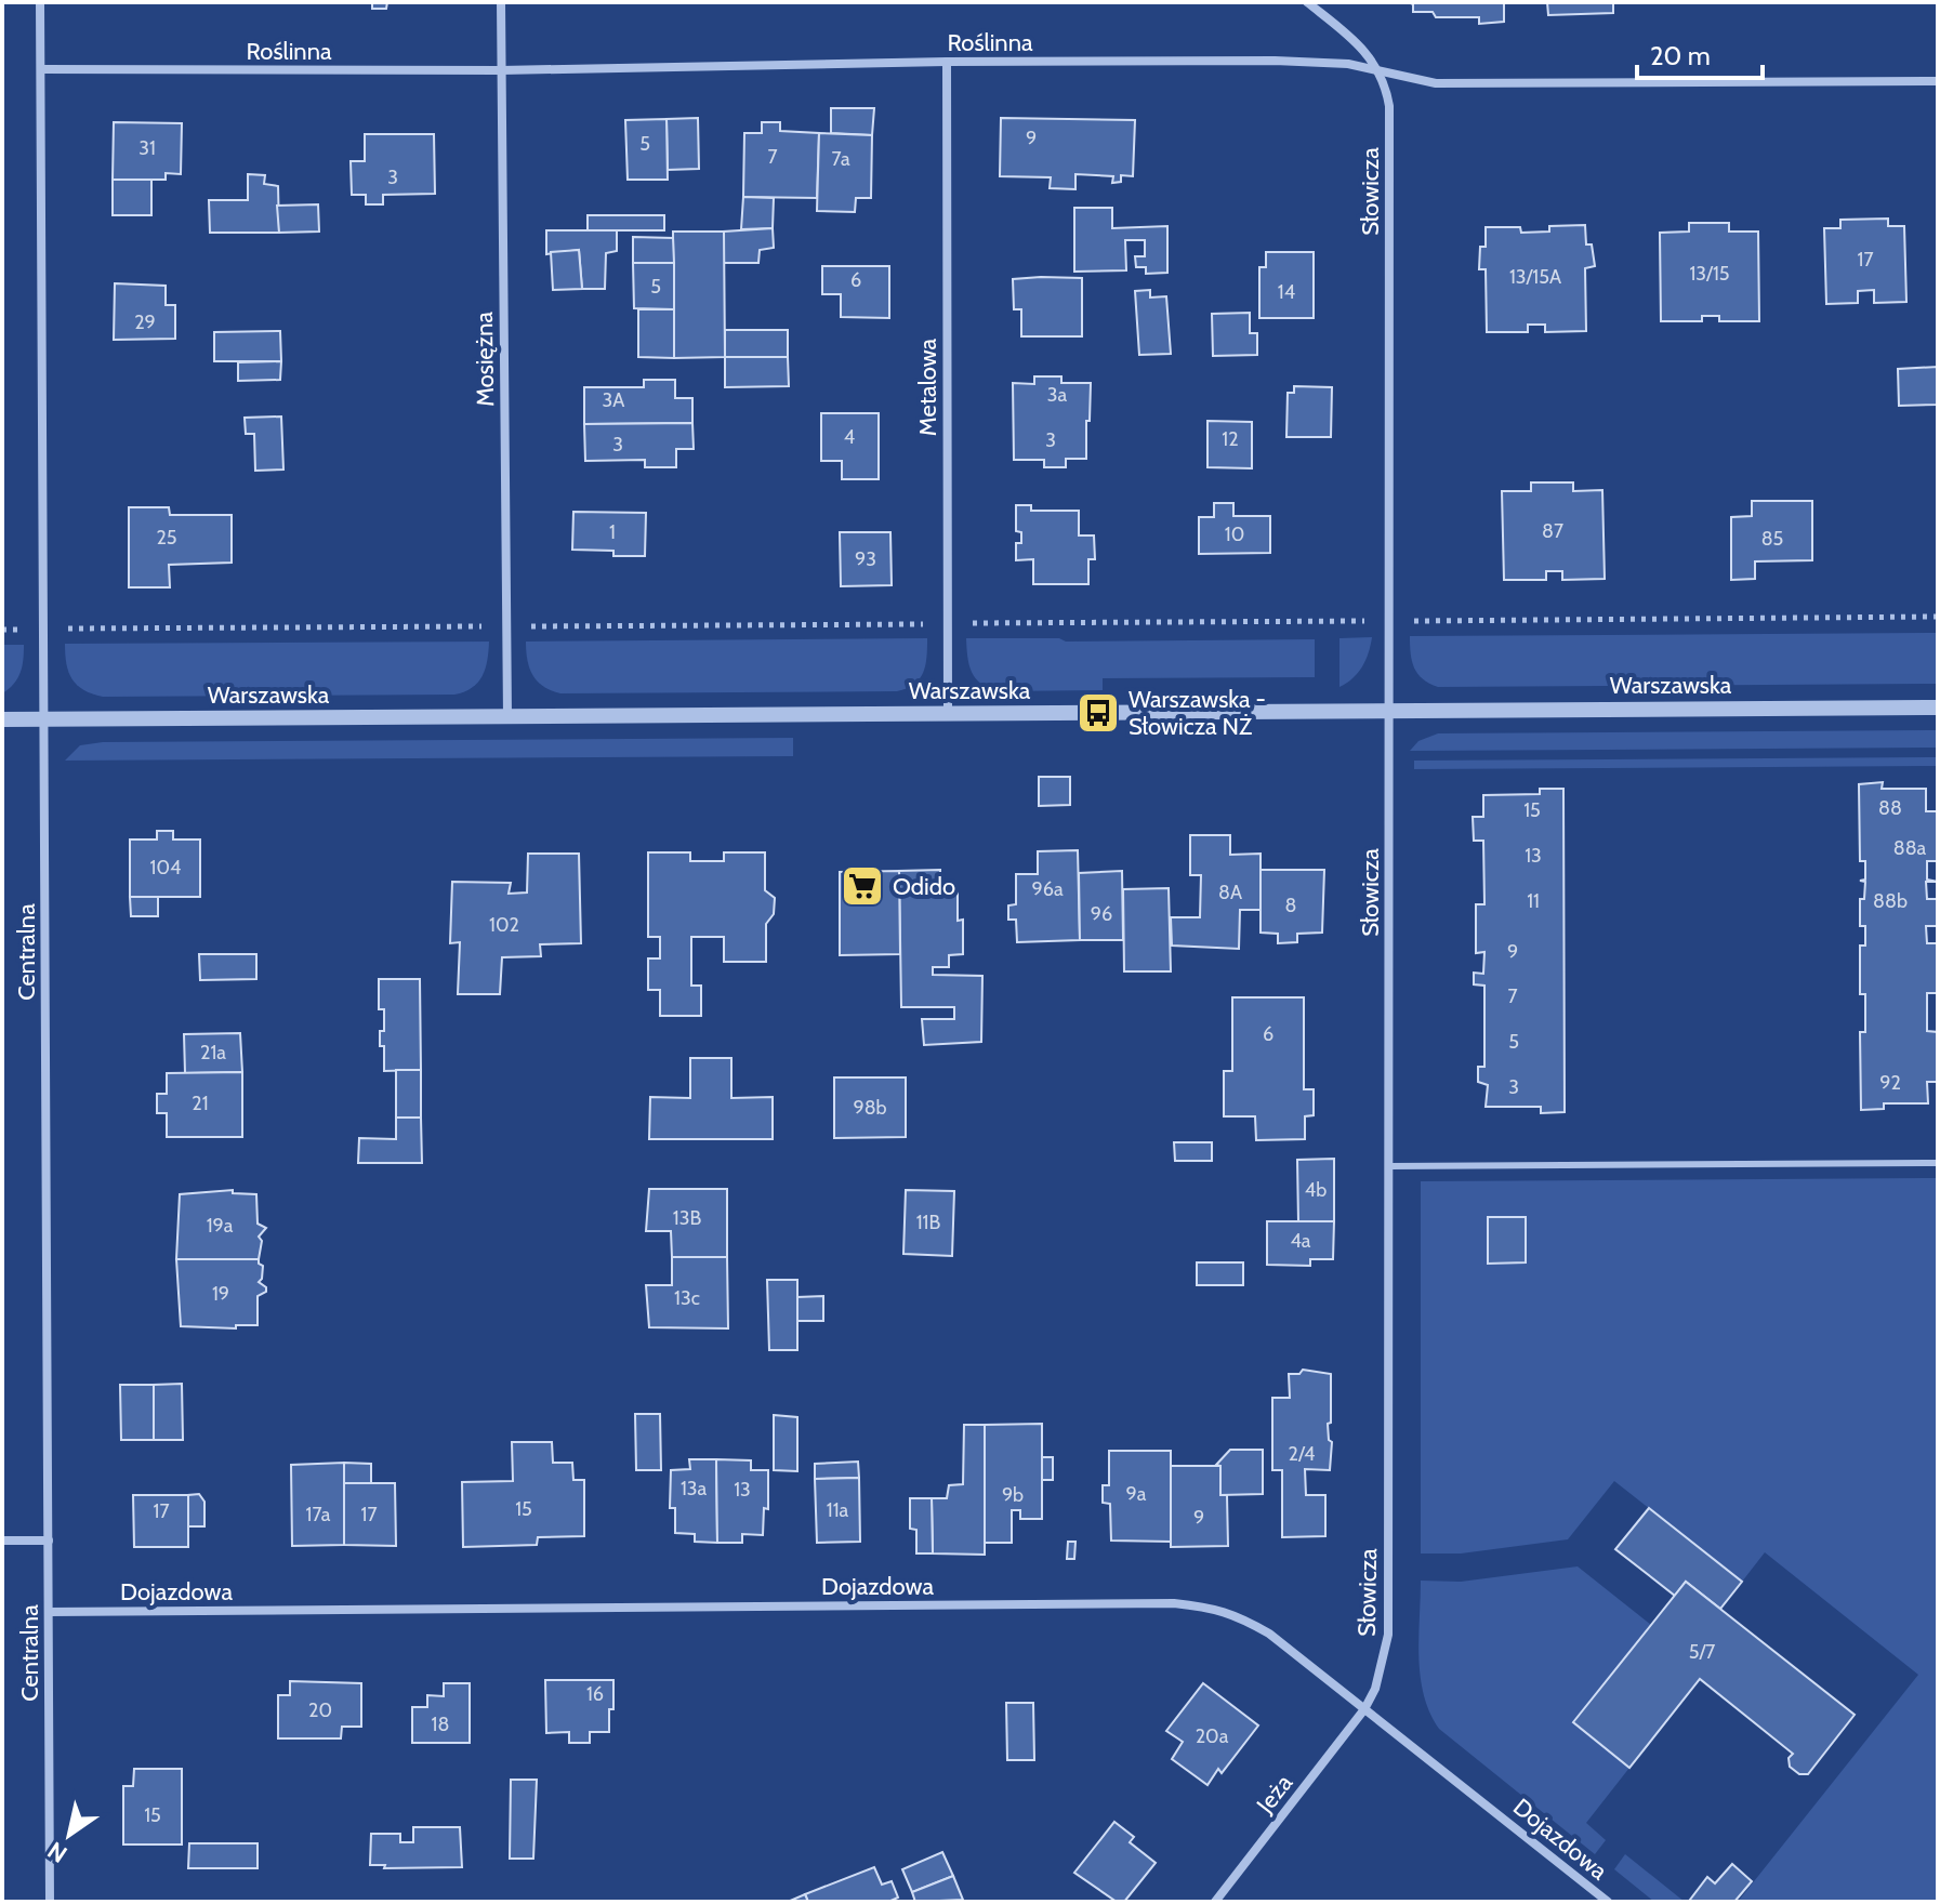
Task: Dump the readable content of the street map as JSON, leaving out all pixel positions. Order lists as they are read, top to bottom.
{
  "streets": {
    "street": [
      "Roślinna",
      "Słowicza",
      "Mosiężna",
      "Metalowa",
      "Warszawska",
      "Centralna",
      "Dojazdowa",
      "Jeża"
    ]
  },
  "crossings": [
    ["Roślinna", "Słowicza"],
    ["Roślinna", "Mosiężna"],
    ["Roślinna", "Metalowa"],
    ["Roślinna", "Centralna"],
    ["Słowicza", "Warszawska"],
    ["Słowicza", "Dojazdowa"],
    ["Słowicza", "Jeża"],
    ["Mosiężna", "Warszawska"],
    ["Metalowa", "Warszawska"],
    ["Warszawska", "Centralna"],
    ["Centralna", "Dojazdowa"],
    ["Dojazdowa", "Jeża"]
  ],
  "places": {
    "bus stop": ["Warszawska - Słowicza NŻ"],
    "supermarket": ["Odido"]
  },
  "house_numbers": [
    "9",
    "5",
    "31",
    "7",
    "7a",
    "3",
    "17",
    "13/15",
    "13/15A",
    "6",
    "5",
    "14",
    "29",
    "3a",
    "3A",
    "4",
    "12",
    "3",
    "3",
    "87",
    "1",
    "10",
    "25",
    "85",
    "93",
    "88",
    "15",
    "88a",
    "13",
    "104",
    "96a",
    "8A",
    "11",
    "88b",
    "8",
    "96",
    "102",
    "9",
    "7",
    "6",
    "5",
    "21a",
    "92",
    "3",
    "21",
    "98b",
    "4b",
    "13B",
    "11B",
    "19a",
    "4a",
    "19",
    "13c",
    "2/4",
    "13a",
    "13",
    "9a",
    "9b",
    "15",
    "11a",
    "17",
    "17a",
    "17",
    "9",
    "5/7",
    "16",
    "20",
    "18",
    "20a",
    "15"
  ],
  "scale_bar": "20 m",
  "north": "bottom left"
}
